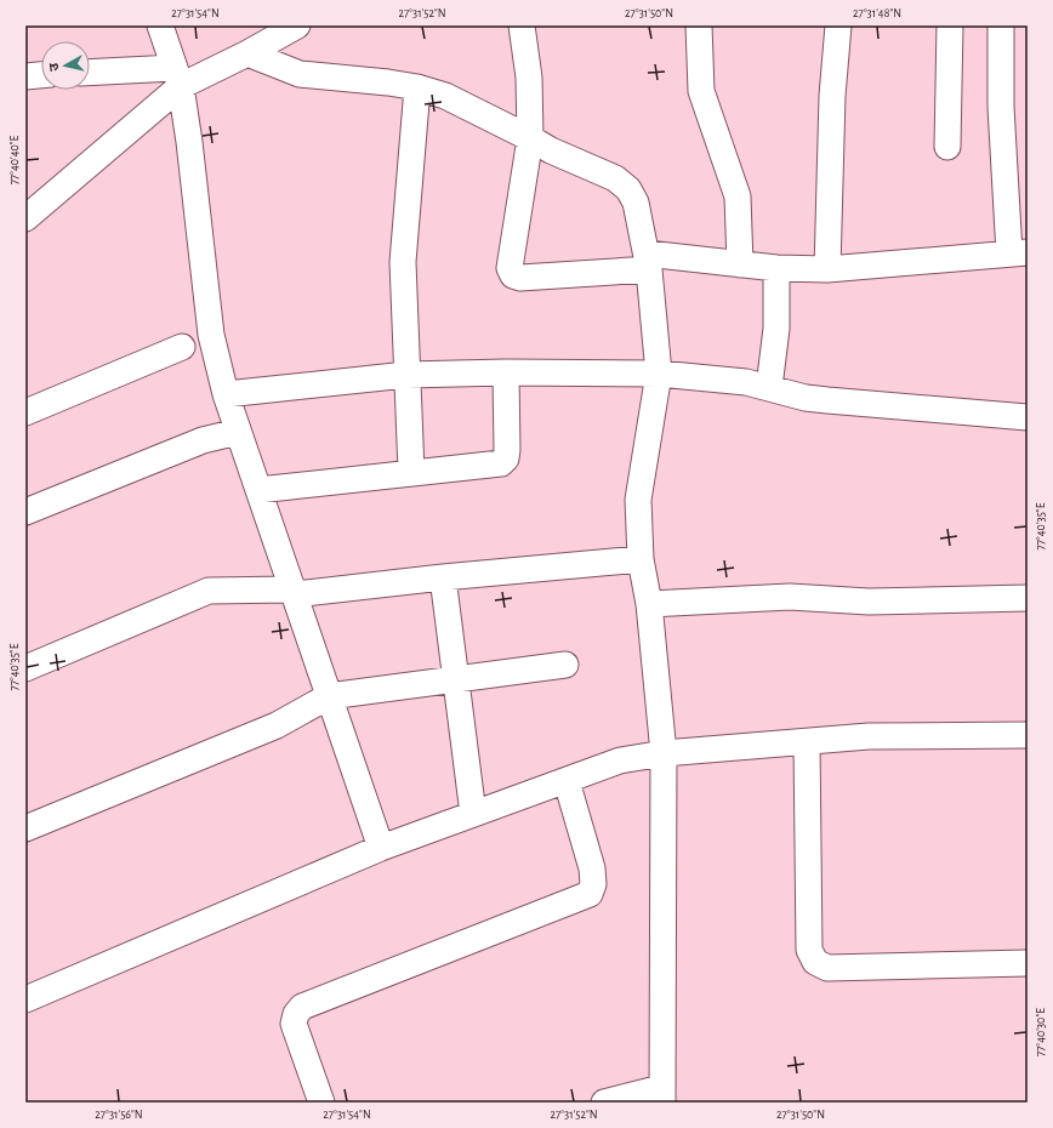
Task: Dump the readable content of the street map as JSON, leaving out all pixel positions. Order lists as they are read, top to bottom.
{
  "north": "left",
  "coordinates": [
    "27°31'54\"N",
    "27°31'52\"N",
    "27°31'50\"N",
    "27°31'48\"N",
    "77°40'40\"E",
    "77°40'35\"E",
    "77°40'30\"E",
    "27°31'56\"N"
  ]
}
